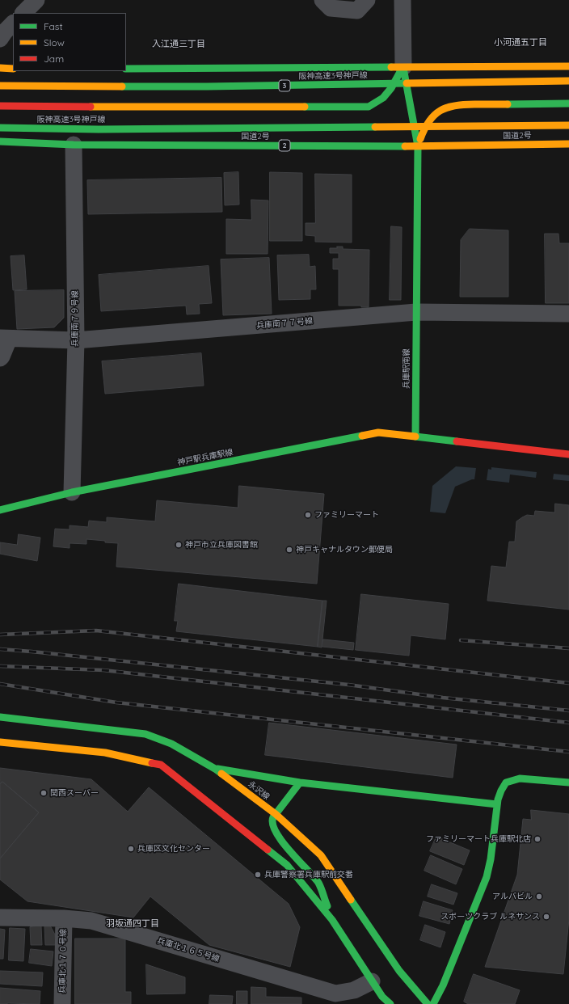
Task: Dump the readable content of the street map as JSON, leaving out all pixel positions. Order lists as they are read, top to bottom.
{
  "streets": {
    "main road": [
      "阪神高速3号神戸線",
      "3",
      "国道2号",
      "2",
      "兵庫駅南線",
      "神戸駅兵庫駅線",
      "永沢線"
    ],
    "street": [
      "兵庫南７９号線",
      "兵庫南７７号線",
      "兵庫北１６５号線",
      "兵庫北１７０号線"
    ]
  },
  "crossings": [
    ["国道2号", "兵庫南７９号線"],
    ["国道2号", "兵庫駅南線"],
    ["兵庫南７９号線", "兵庫南７７号線"],
    ["兵庫南７９号線", "神戸駅兵庫駅線"],
    ["兵庫南７７号線", "兵庫駅南線"],
    ["兵庫駅南線", "神戸駅兵庫駅線"],
    ["兵庫北１６５号線", "兵庫北１７０号線"]
  ],
  "districts": ["小河通五丁目", "入江通三丁目", "羽坂通四丁目"],
  "places": [
    "ファミリーマート",
    "神戸市立兵庫図書館",
    "神戸キャナルタウン郵便局",
    "関西スーパー",
    "ファミリーマート兵庫駅北店",
    "兵庫区文化センター",
    "兵庫警察署兵庫駅前交番",
    "アルバビル",
    "スポーツクラブ ルネサンス"
  ],
  "legend": ["Fast", "Slow", "Jam"]
}
